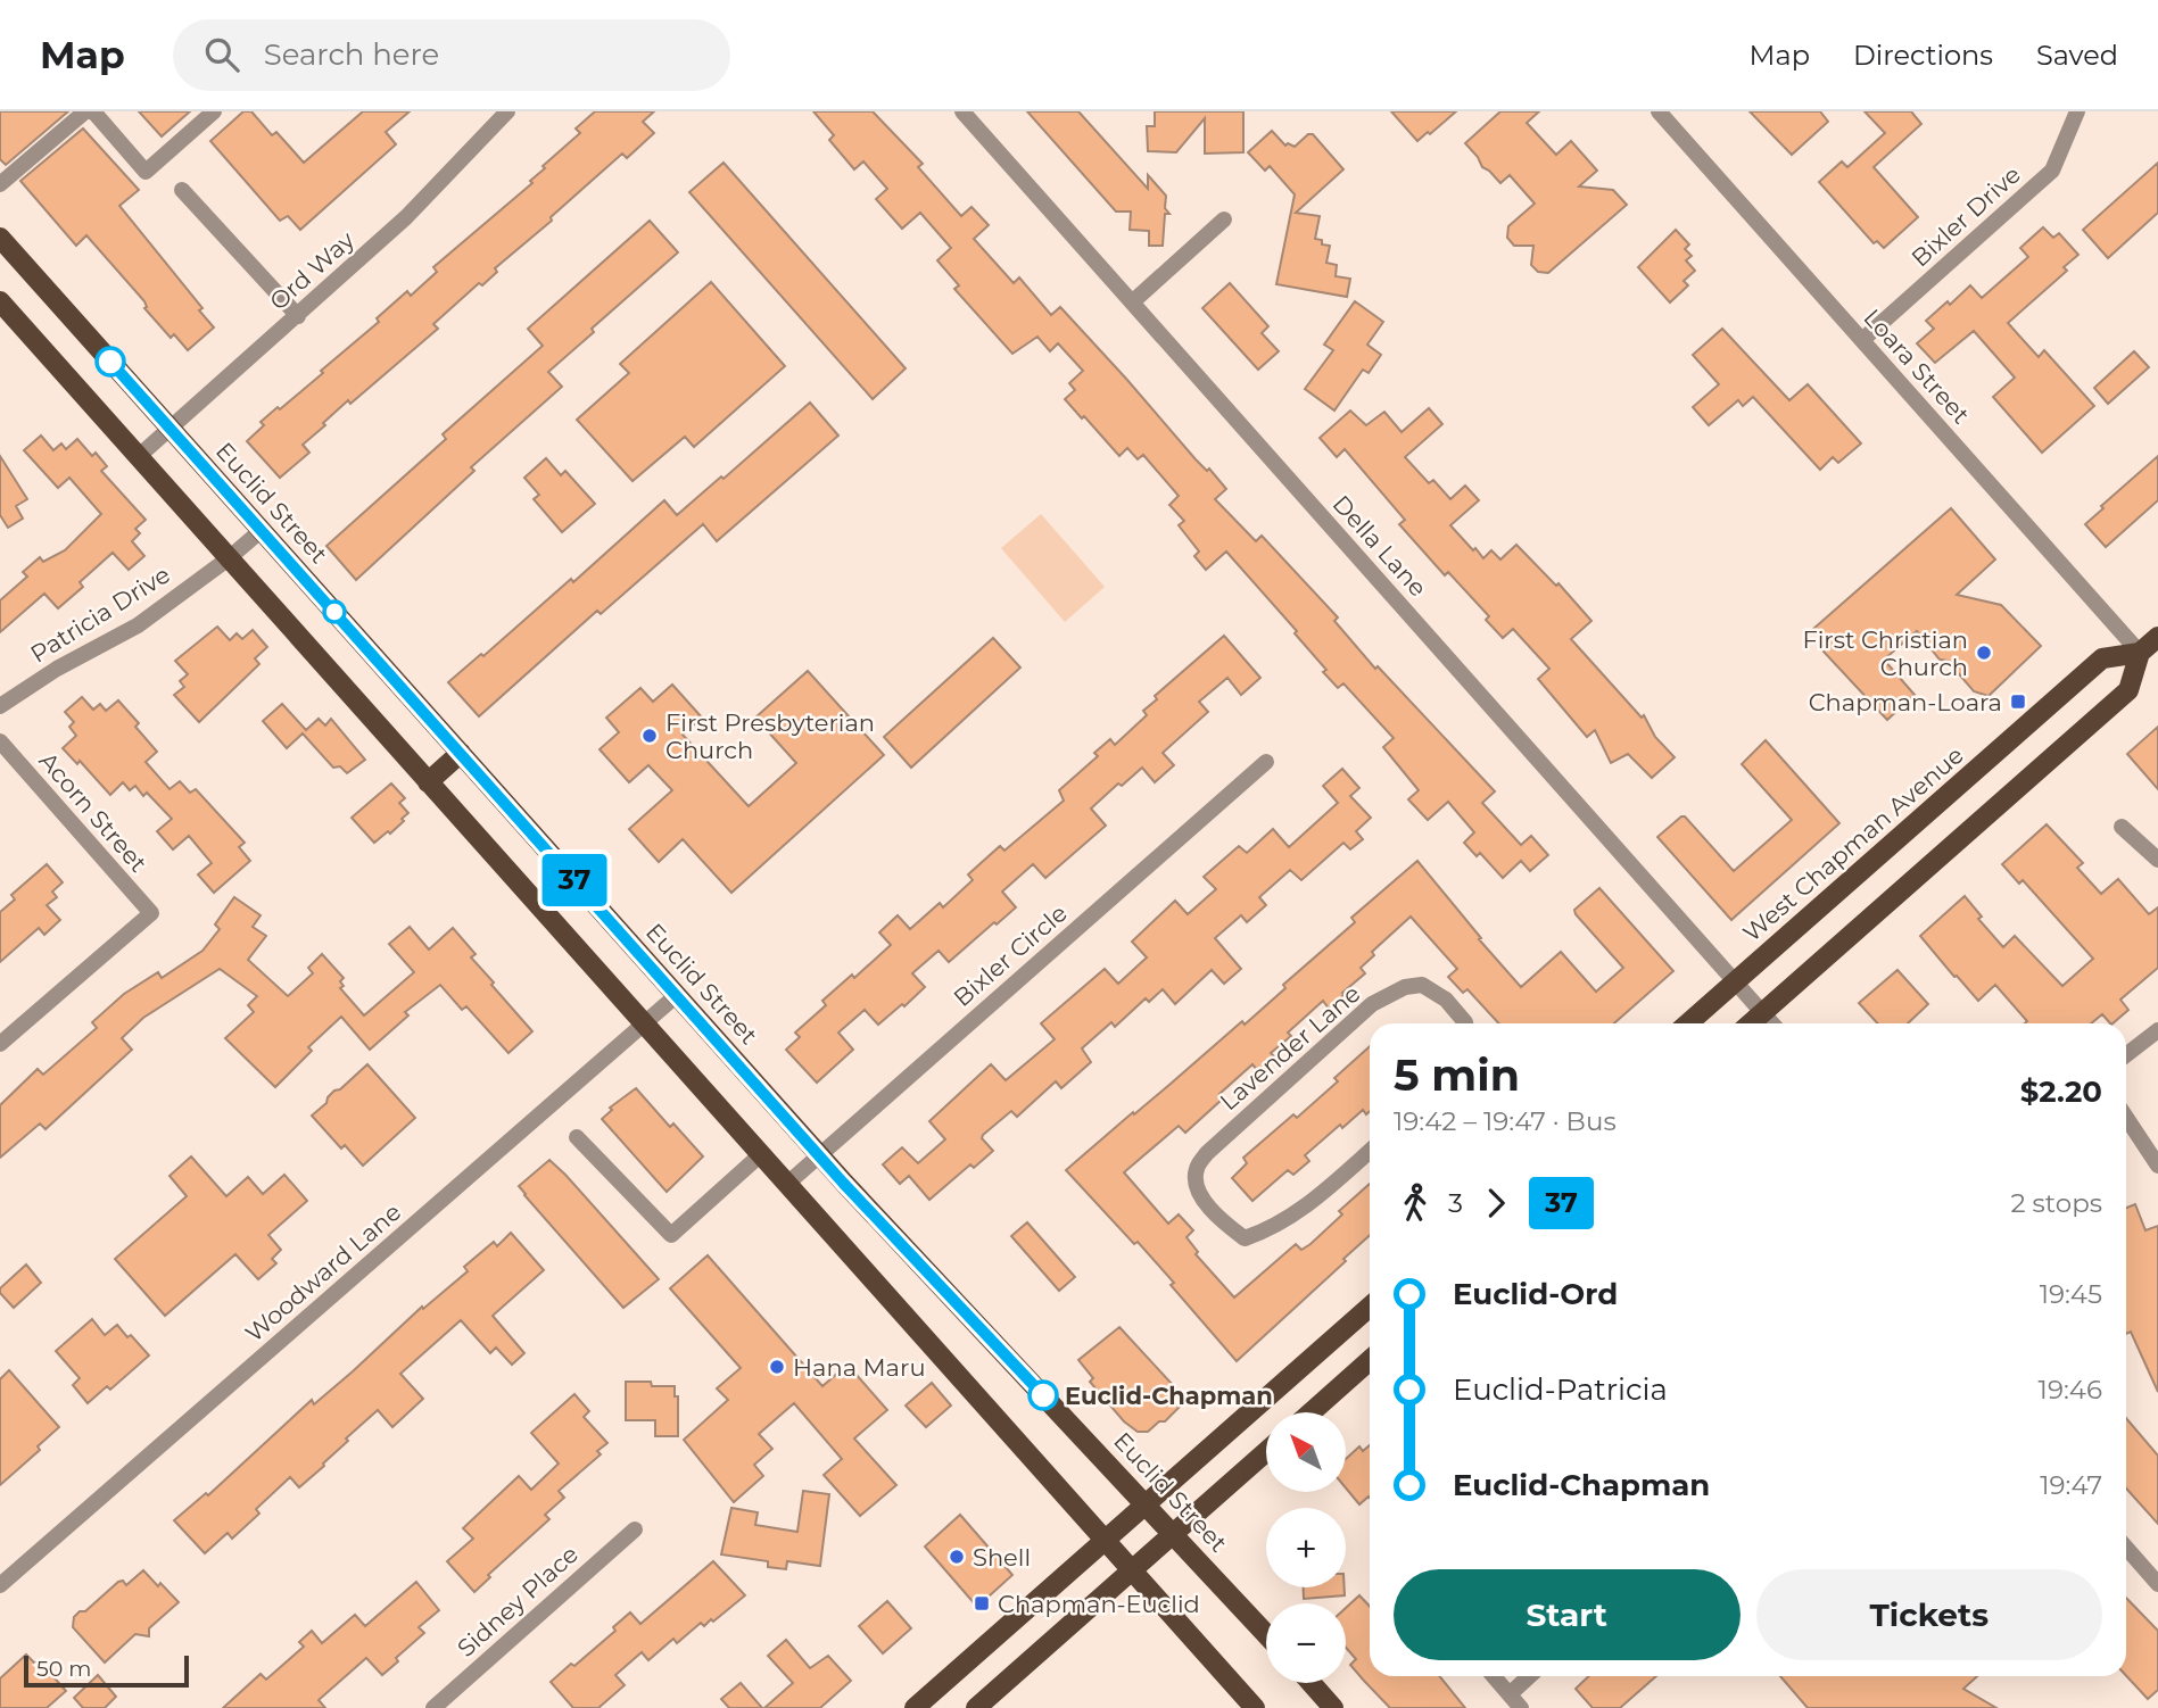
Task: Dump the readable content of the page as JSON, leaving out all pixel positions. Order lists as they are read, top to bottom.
{
  "streets": {
    "main road": ["Euclid Street", "West Chapman Avenue"],
    "street": [
      "Bixler Drive",
      "Ord Way",
      "Loara Street",
      "Della Lane",
      "Patricia Drive",
      "Acorn Street",
      "Bixler Circle",
      "Lavender Lane",
      "Woodward Lane",
      "Sidney Place"
    ]
  },
  "crossings": [
    ["Bixler Drive", "Loara Street"],
    ["Ord Way", "Euclid Street"],
    ["Loara Street", "West Chapman Avenue"],
    ["Euclid Street", "Patricia Drive"],
    ["Euclid Street", "Bixler Circle"],
    ["Euclid Street", "Woodward Lane"],
    ["Della Lane", "West Chapman Avenue"]
  ],
  "places": {
    "other": [
      "First Christian Church",
      "First Presbyterian Church",
      "Hana Maru",
      "Euclid-Chapman",
      "Shell"
    ],
    "transit": ["Chapman-Loara", "Chapman-Euclid"]
  },
  "lines": ["bus line 37"],
  "scale_bar": "50 m",
  "north": "top left",
  "page": {
    "header": "Map",
    "search": "Search here",
    "nav": ["Map", "Directions", "Saved"],
    "on_map": "37",
    "heading": ["5 min", "19:42 – 19:47 · Bus", "$2.20"],
    "legs": ["3", "37", "2 stops"],
    "list": [
      {
        "name": "Euclid-Ord",
        "value": "19:45"
      },
      {
        "name": "Euclid-Patricia",
        "value": "19:46"
      },
      {
        "name": "Euclid-Chapman",
        "value": "19:47"
      }
    ],
    "map_buttons": ["+", "−"],
    "buttons": ["Start", "Tickets"],
    "scale": "50 m"
  }
}
